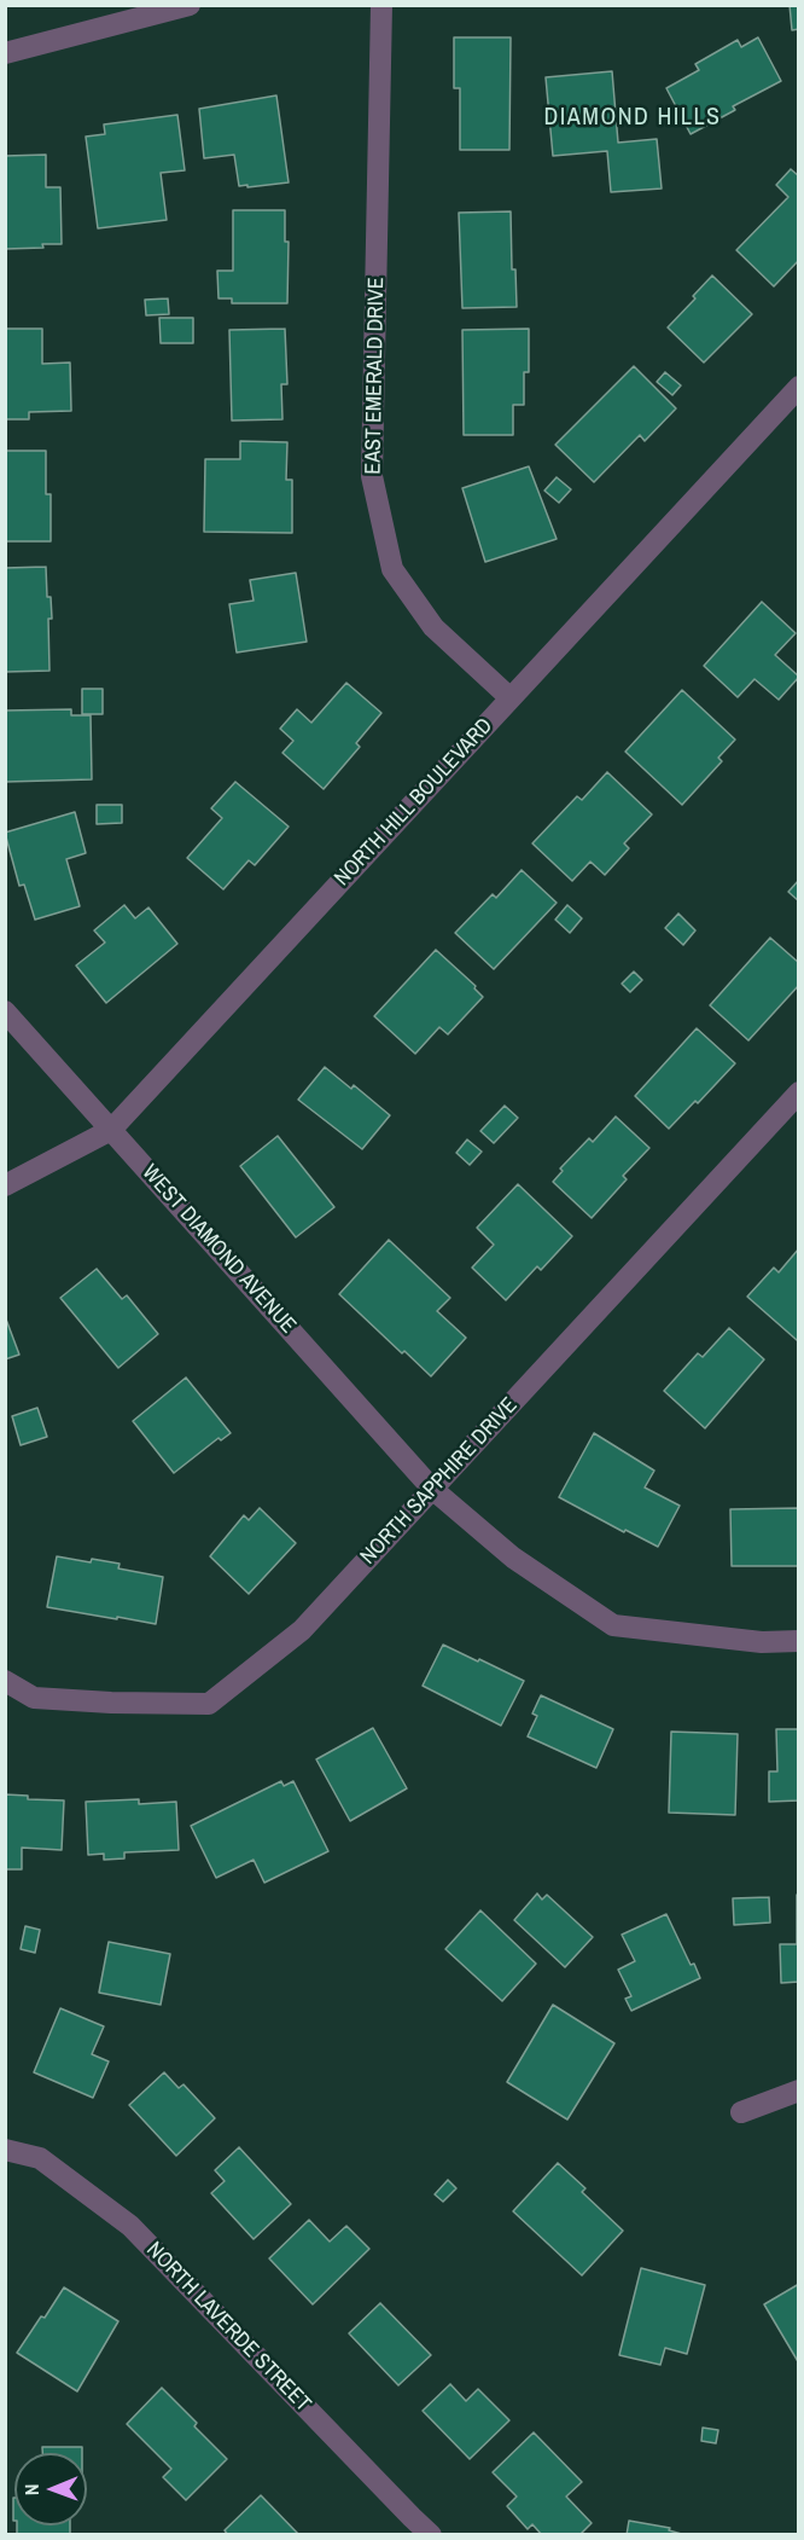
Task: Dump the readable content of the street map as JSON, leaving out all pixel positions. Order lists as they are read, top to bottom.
{
  "streets": {
    "street": [
      "EAST EMERALD DRIVE",
      "NORTH HILL BOULEVARD",
      "WEST DIAMOND AVENUE",
      "NORTH SAPPHIRE DRIVE",
      "NORTH LAVERDE STREET"
    ]
  },
  "crossings": [
    ["EAST EMERALD DRIVE", "NORTH HILL BOULEVARD"],
    ["NORTH HILL BOULEVARD", "WEST DIAMOND AVENUE"],
    ["WEST DIAMOND AVENUE", "NORTH SAPPHIRE DRIVE"]
  ],
  "districts": ["DIAMOND HILLS"],
  "north": "left"
}
